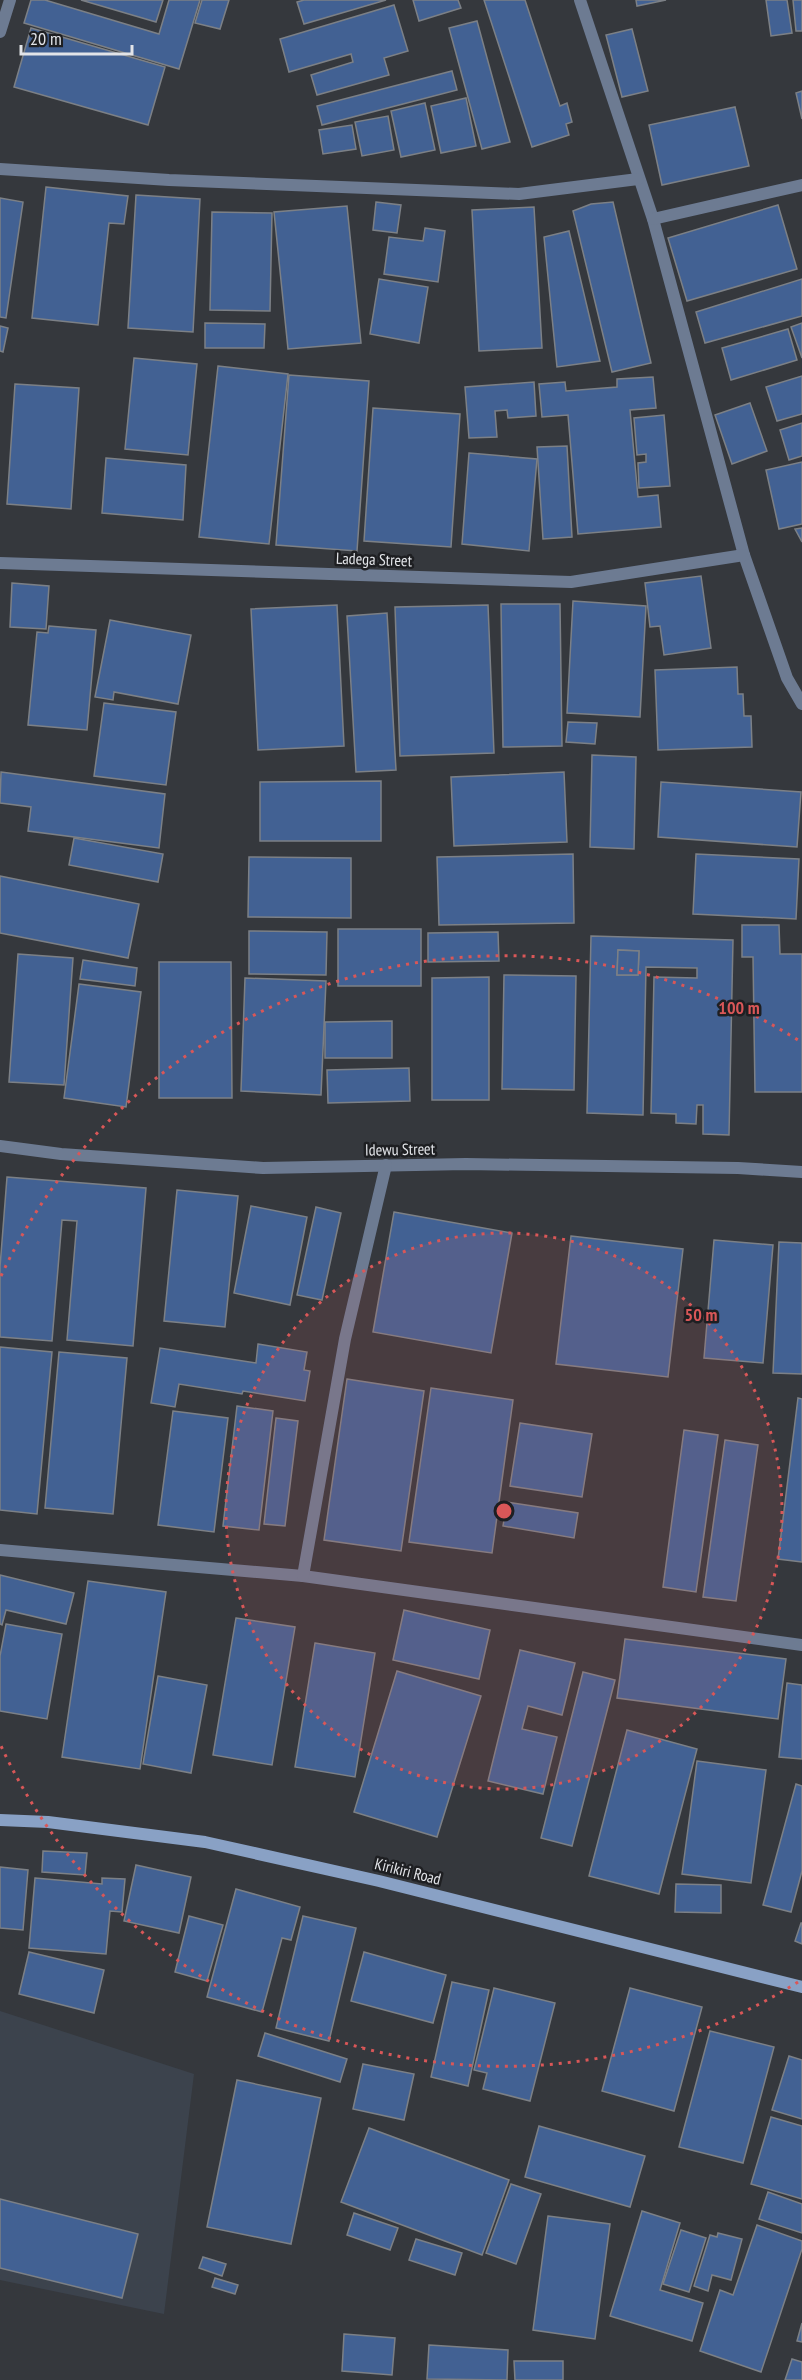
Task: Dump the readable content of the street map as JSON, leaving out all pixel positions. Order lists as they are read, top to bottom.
{
  "streets": {
    "main road": ["Kirikiri Road"],
    "street": ["Ladega Street", "Idewu Street"]
  },
  "scale_bar": "20 m",
  "rings": ["100 m", "50 m"]
}
